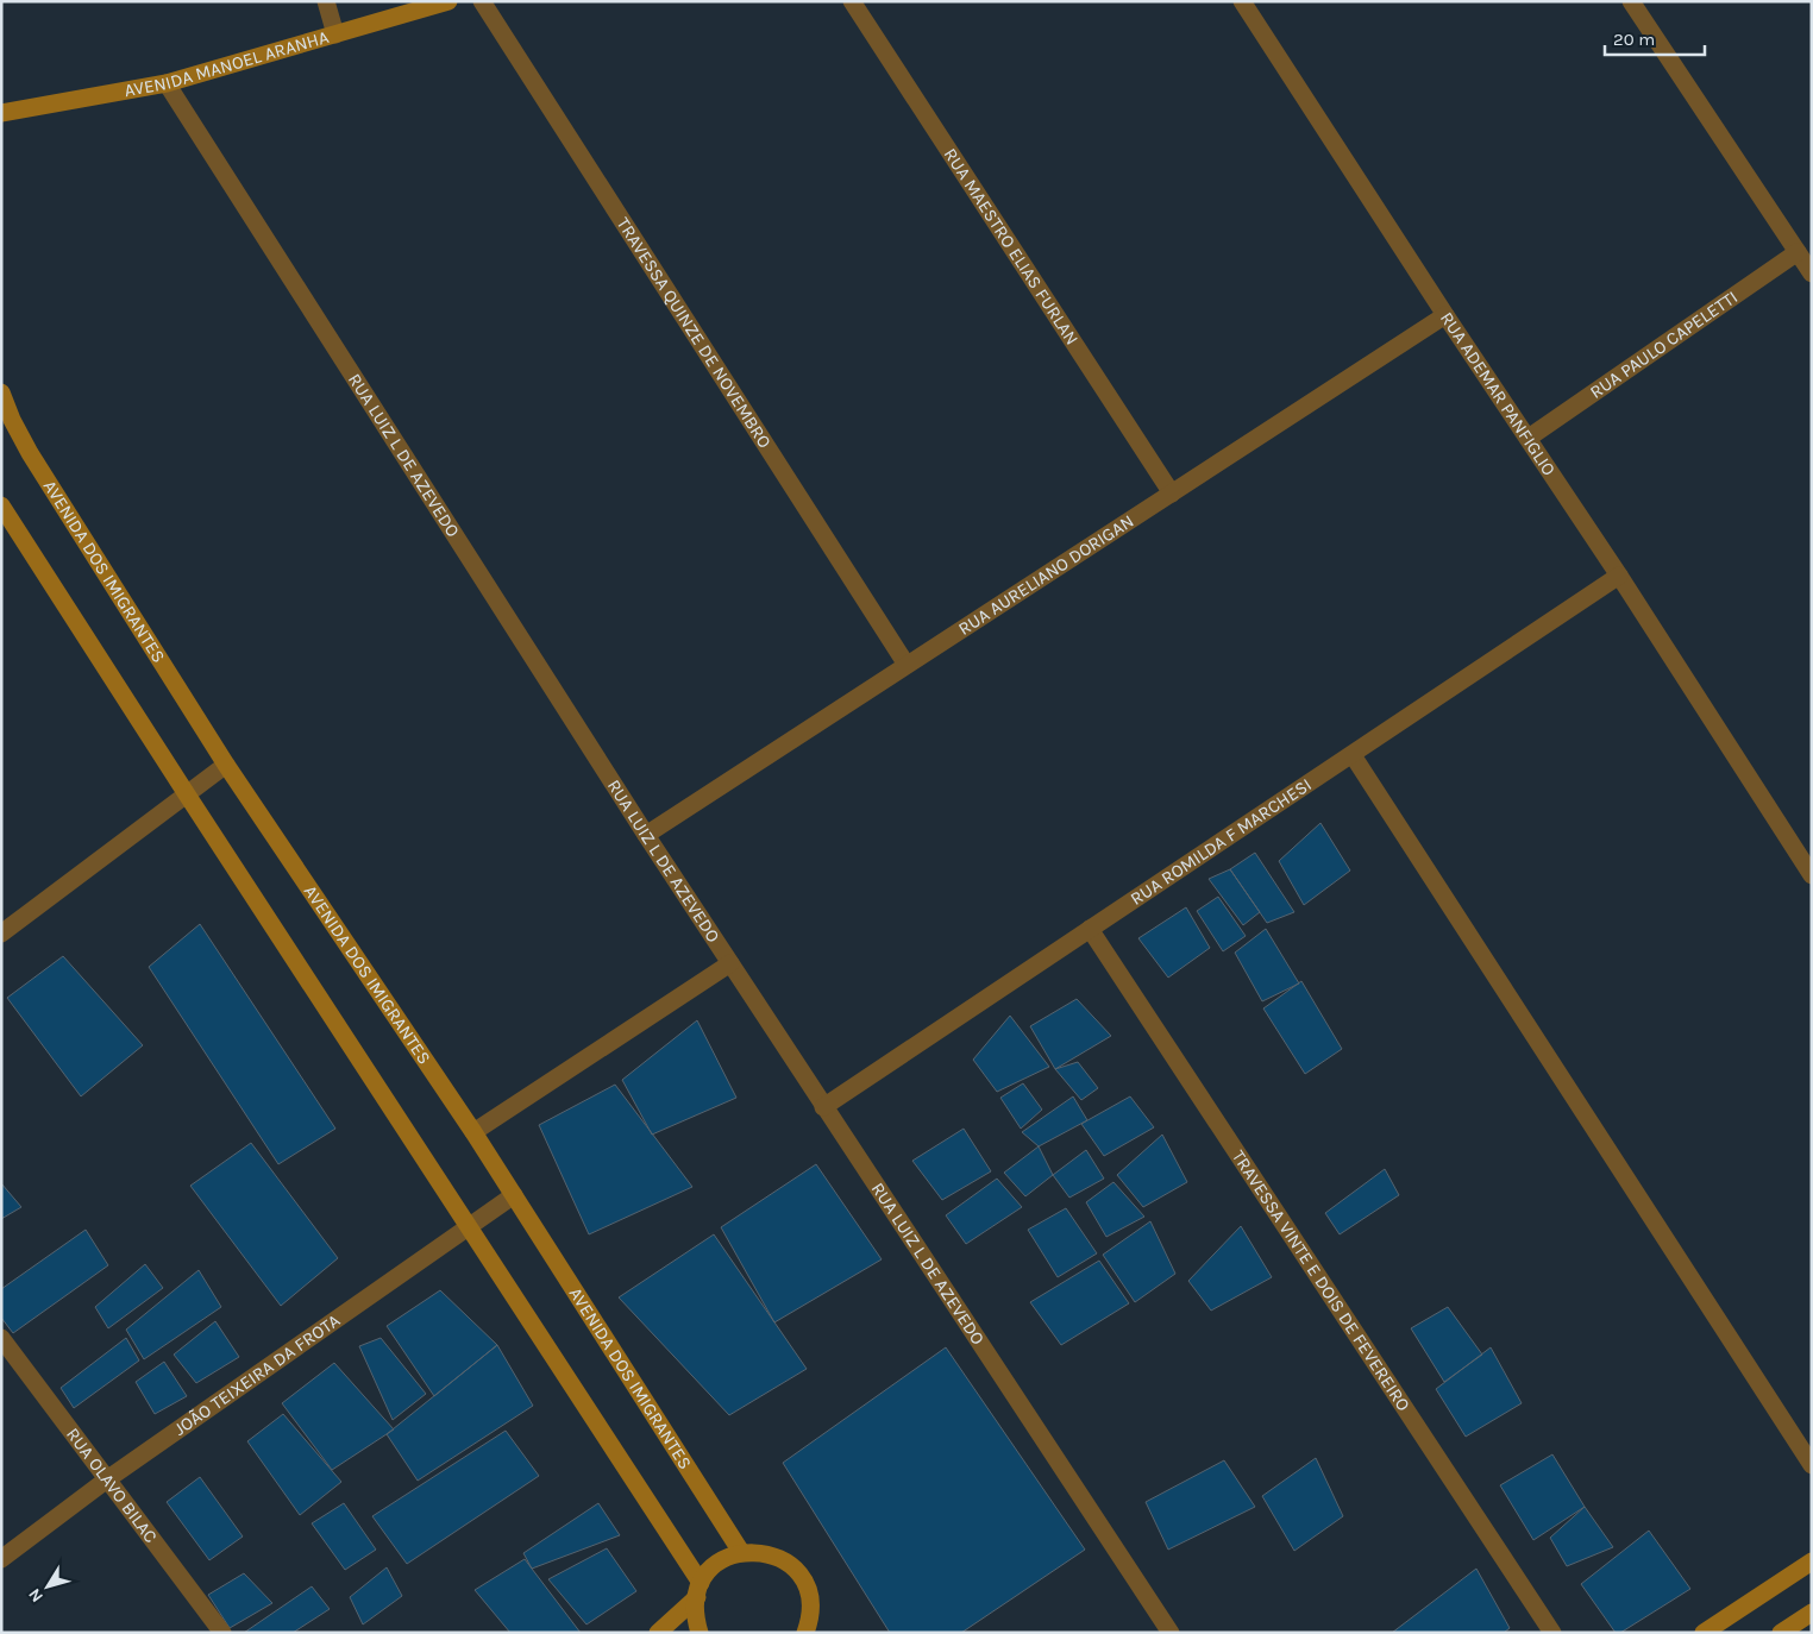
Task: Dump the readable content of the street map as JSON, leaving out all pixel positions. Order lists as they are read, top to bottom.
{
  "streets": {
    "main road": ["AVENIDA MANOEL ARANHA", "AVENIDA DOS IMIGRANTES"],
    "street": [
      "RUA MAESTRO ELIAS FURLAN",
      "TRAVESSA QUINZE DE NOVEMBRO",
      "RUA PAULO CAPELETTI",
      "RUA ADEMAR PANFIGLIO",
      "RUA LUIZ L DE AZEVEDO",
      "RUA AURELIANO DORIGAN",
      "RUA ROMILDA F MARCHESI",
      "TRAVESSA VINTE E DOIS DE FEVEREIRO",
      "JOÃO TEIXEIRA DA FROTA",
      "RUA OLAVO BILAC"
    ]
  },
  "crossings": [
    ["AVENIDA MANOEL ARANHA", "RUA LUIZ L DE AZEVEDO"],
    ["RUA MAESTRO ELIAS FURLAN", "RUA AURELIANO DORIGAN"],
    ["TRAVESSA QUINZE DE NOVEMBRO", "RUA AURELIANO DORIGAN"],
    ["RUA PAULO CAPELETTI", "RUA ADEMAR PANFIGLIO"],
    ["RUA ADEMAR PANFIGLIO", "RUA AURELIANO DORIGAN"],
    ["RUA ADEMAR PANFIGLIO", "RUA ROMILDA F MARCHESI"],
    ["RUA LUIZ L DE AZEVEDO", "RUA AURELIANO DORIGAN"],
    ["RUA LUIZ L DE AZEVEDO", "RUA ROMILDA F MARCHESI"],
    ["AVENIDA DOS IMIGRANTES", "JOÃO TEIXEIRA DA FROTA"],
    ["RUA ROMILDA F MARCHESI", "TRAVESSA VINTE E DOIS DE FEVEREIRO"],
    ["JOÃO TEIXEIRA DA FROTA", "RUA OLAVO BILAC"]
  ],
  "scale_bar": "20 m",
  "north": "bottom left"
}
